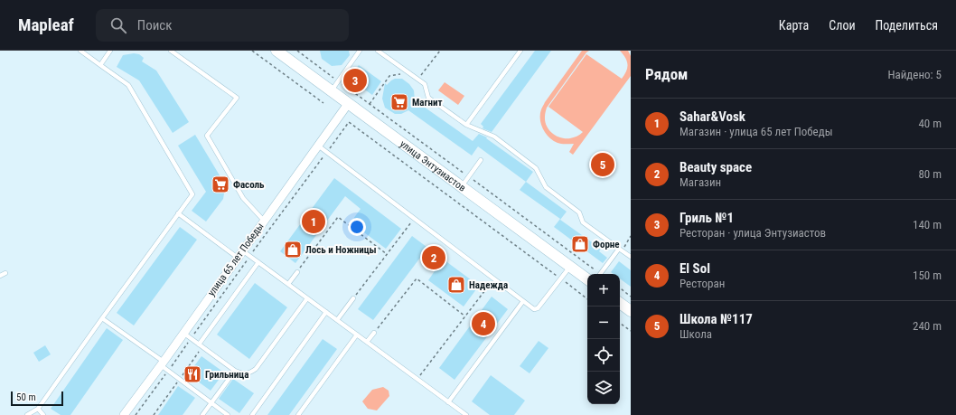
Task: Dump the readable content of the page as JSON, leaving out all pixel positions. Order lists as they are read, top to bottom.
{
  "streets": {
    "street": ["улица Энтузиастов", "улица 65 лет Победы"]
  },
  "crossings": [
    ["улица Энтузиастов", "улица 65 лет Победы"]
  ],
  "places": {
    "supermarket": ["Магнит", "Фасоль"],
    "shop": ["Форне", "Лось и Ножницы", "Надежда"],
    "restaurant": ["Грильница"]
  },
  "scale_bar": "50 m",
  "page": {
    "header": "Mapleaf",
    "search": "Поиск",
    "nav": ["Карта", "Слои", "Поделиться"],
    "heading": ["Рядом", "Найдено: 5"],
    "pins": [
      "3",
      "5",
      "1",
      "2",
      "4"
    ],
    "list": [
      {
        "mark": "1",
        "name": "Sahar&Vosk",
        "note": "Магазин · улица 65 лет Победы",
        "value": "40 m"
      },
      {
        "mark": "2",
        "name": "Beauty space",
        "note": "Магазин",
        "value": "80 m"
      },
      {
        "mark": "3",
        "name": "Гриль №1",
        "note": "Ресторан · улица Энтузиастов",
        "value": "140 m"
      },
      {
        "mark": "4",
        "name": "El Sol",
        "note": "Ресторан",
        "value": "150 m"
      },
      {
        "mark": "5",
        "name": "Школа №117",
        "note": "Школа",
        "value": "240 m"
      }
    ],
    "map_buttons": ["+", "−"],
    "scale": "50 m"
  }
}
